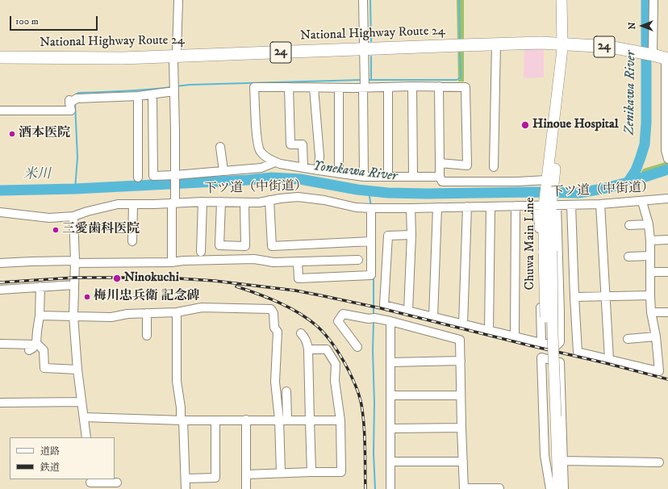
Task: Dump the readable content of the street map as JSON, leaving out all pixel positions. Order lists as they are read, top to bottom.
{
  "streets": {
    "highway": ["National Highway Route 24", "24"],
    "main road": ["Chuwa Main Line"],
    "street": ["下ツ道（中街道）"]
  },
  "crossings": [
    ["National Highway Route 24", "Chuwa Main Line"],
    ["下ツ道（中街道）", "Chuwa Main Line"]
  ],
  "water": ["Zenikawa River", "Yonekawa River", "米川"],
  "places": [
    "Hinoue Hospital",
    "酒本医院",
    "三愛歯科医院",
    "Ninokuchi",
    "梅川忠兵衛 記念碑"
  ],
  "legend": ["道路", "鉄道"],
  "scale_bar": "100 m",
  "north": "left"
}
